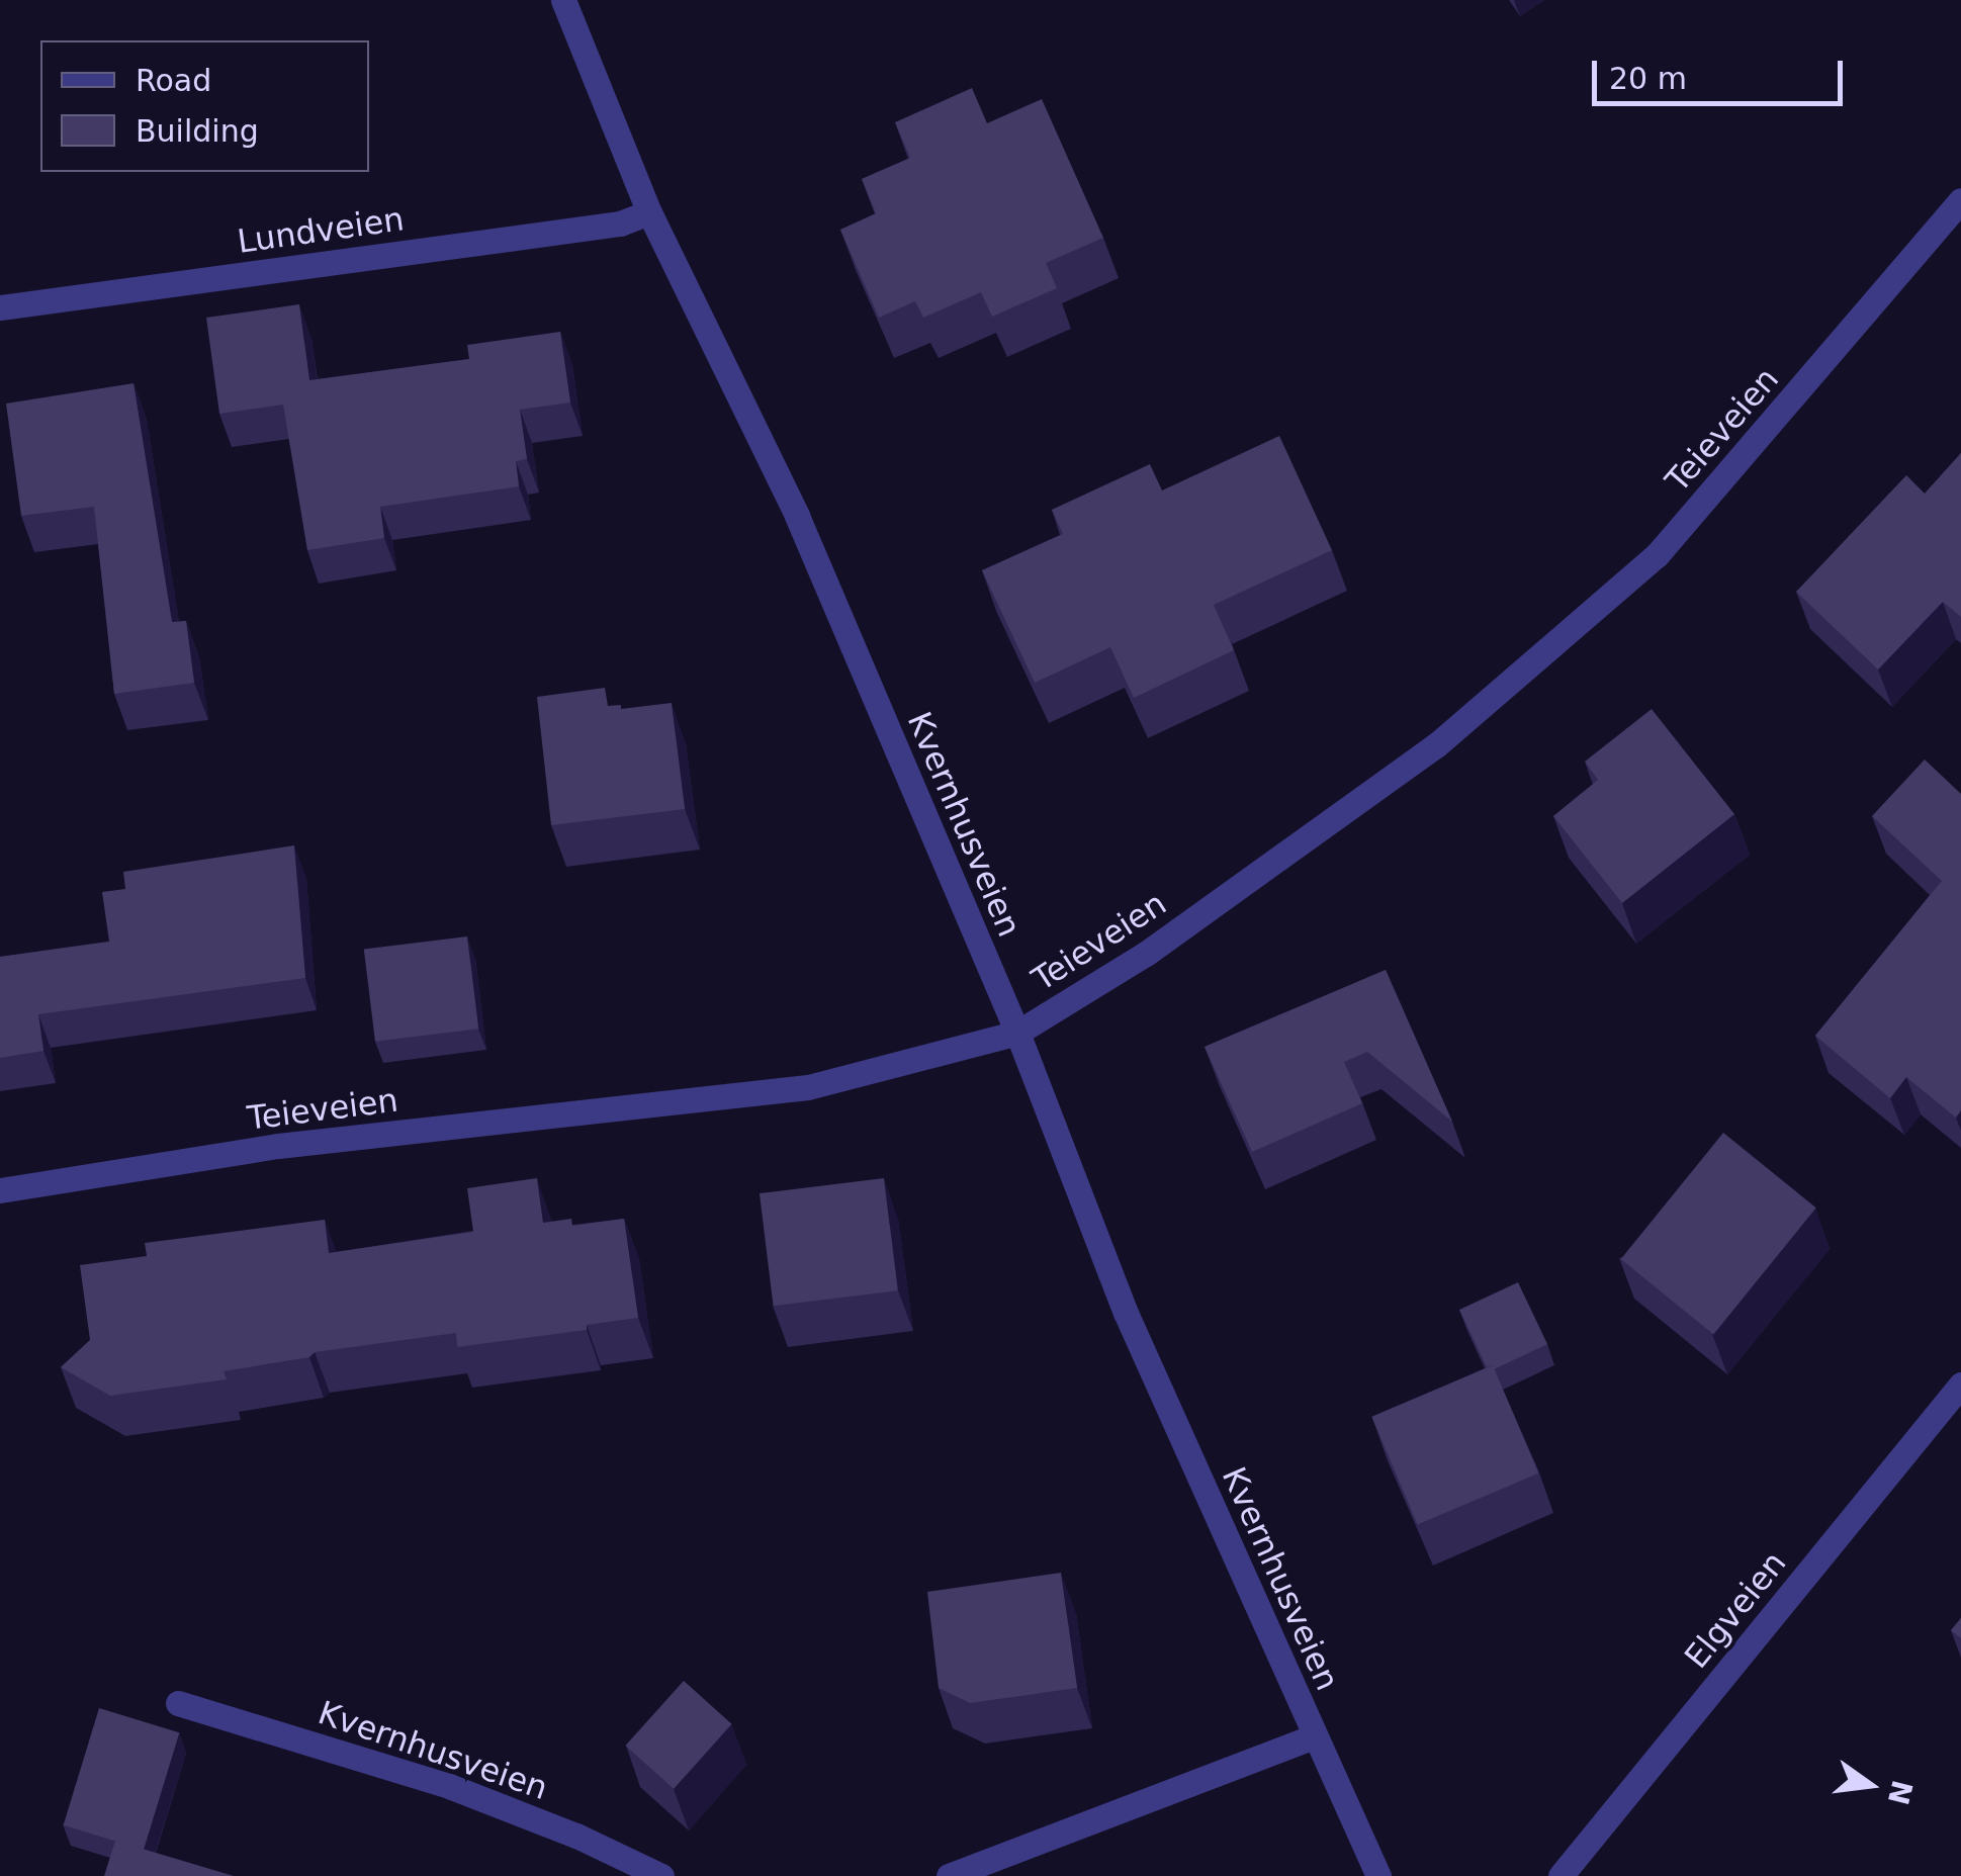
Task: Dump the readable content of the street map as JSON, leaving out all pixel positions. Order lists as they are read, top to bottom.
{
  "streets": {
    "street": [
      "Lundveien",
      "Teieveien",
      "Kvernhusveien",
      "Elgveien"
    ]
  },
  "crossings": [
    ["Lundveien", "Kvernhusveien"],
    ["Teieveien", "Kvernhusveien"]
  ],
  "legend": ["Road", "Building"],
  "scale_bar": "20 m",
  "north": "right"
}
